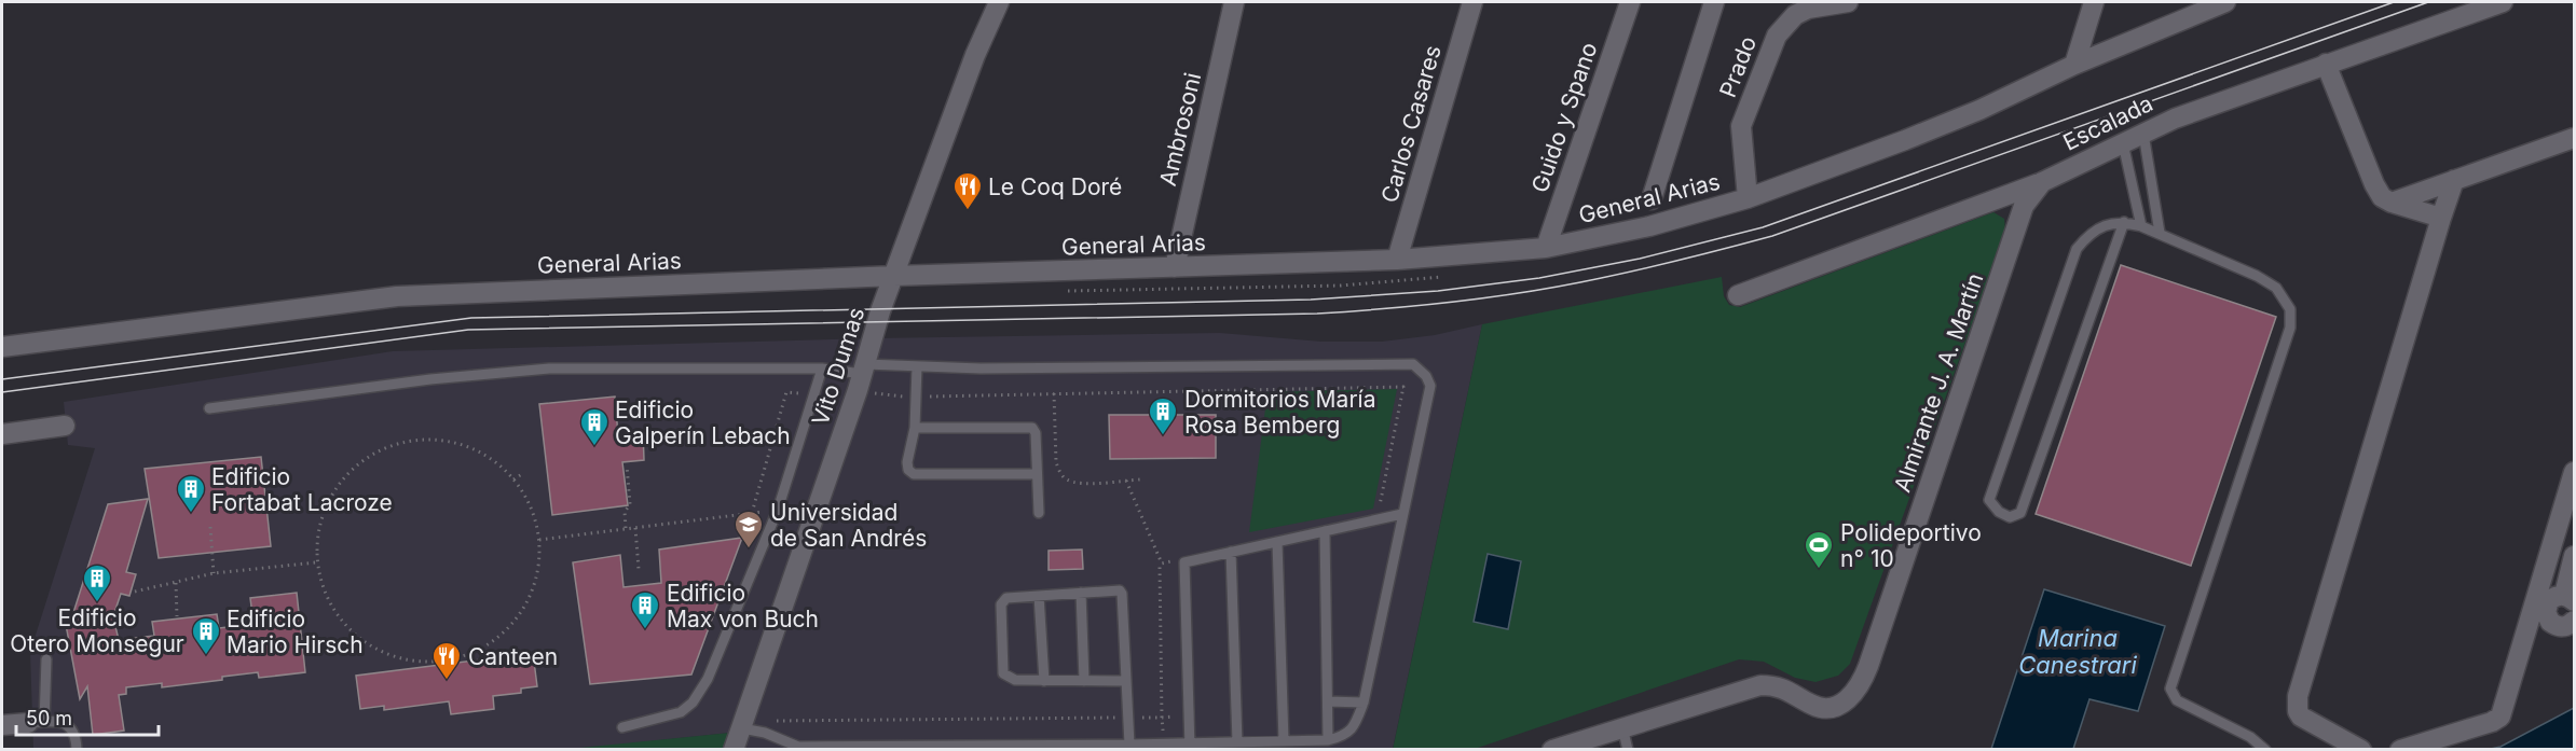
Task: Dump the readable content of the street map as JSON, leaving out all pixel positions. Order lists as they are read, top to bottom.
{
  "streets": {
    "street": [
      "Prado",
      "Guido y Spano",
      "Escalada",
      "Carlos Casares",
      "Ambrosoni",
      "General Arias",
      "Vito Dumas",
      "Almirante J. A. Martín"
    ]
  },
  "crossings": [
    ["Prado", "General Arias"],
    ["Guido y Spano", "General Arias"],
    ["Escalada", "Almirante J. A. Martín"],
    ["Carlos Casares", "General Arias"],
    ["Ambrosoni", "General Arias"],
    ["General Arias", "Vito Dumas"]
  ],
  "water": ["Marina Canestrari"],
  "places": {
    "restaurant": ["Le Coq Doré", "Canteen"],
    "building": [
      "Dormitorios María Rosa Bemberg",
      "Edificio Galperín Lebach",
      "Edificio Fortabat Lacroze",
      "Edificio Otero Monsegur",
      "Edificio Max von Buch",
      "Edificio Mario Hirsch"
    ],
    "school or university": ["Universidad de San Andrés"],
    "sports": ["Polideportivo n° 10"]
  },
  "scale_bar": "50 m"
}
